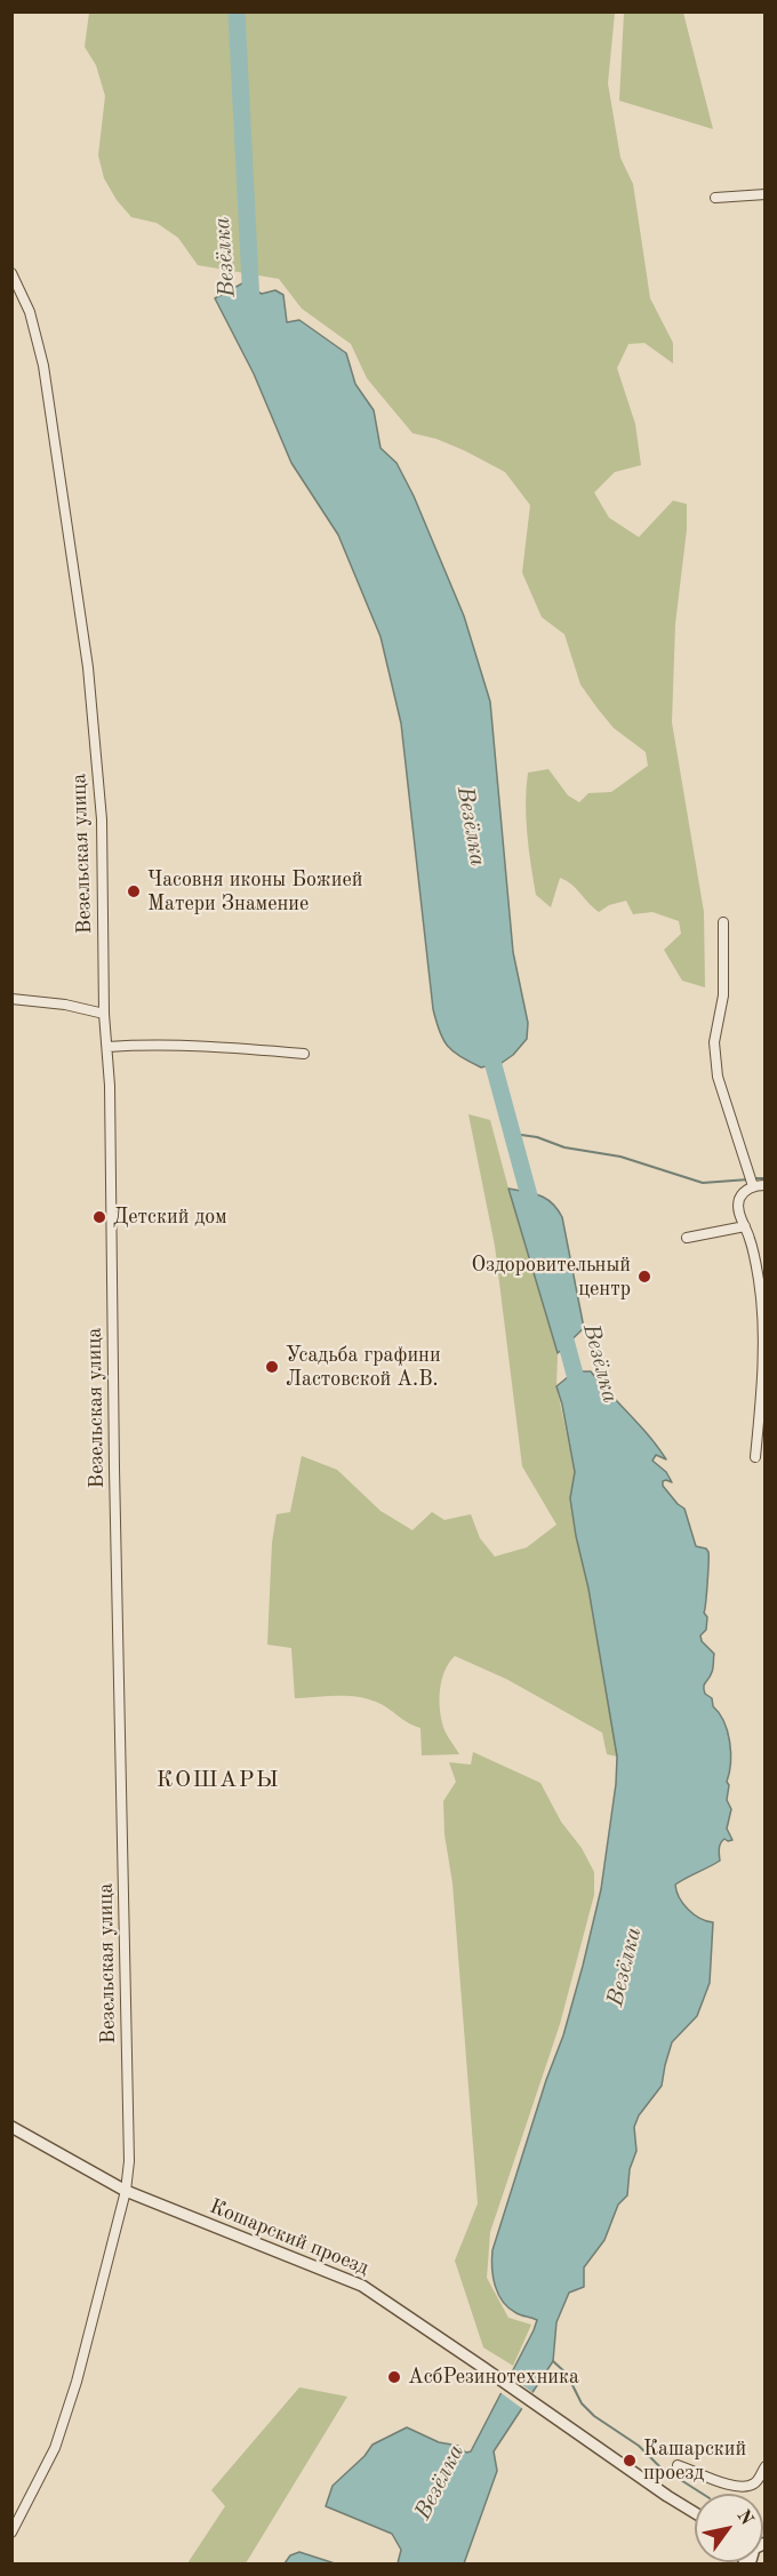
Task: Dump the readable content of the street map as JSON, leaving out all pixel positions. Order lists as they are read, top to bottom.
{
  "streets": {
    "street": ["Везельская улица", "Кошарский проезд"]
  },
  "crossings": [
    ["Везельская улица", "Кошарский проезд"]
  ],
  "districts": ["КОШАРЫ"],
  "water": ["Везёлка"],
  "places": [
    "Часовня иконы Божией Матери Знамение",
    "Детский дом",
    "Оздоровительный центр",
    "Усадьба графини Ластовской А.В.",
    "АсбРезинотехника",
    "Кашарский проезд"
  ],
  "north": "top right"
}
